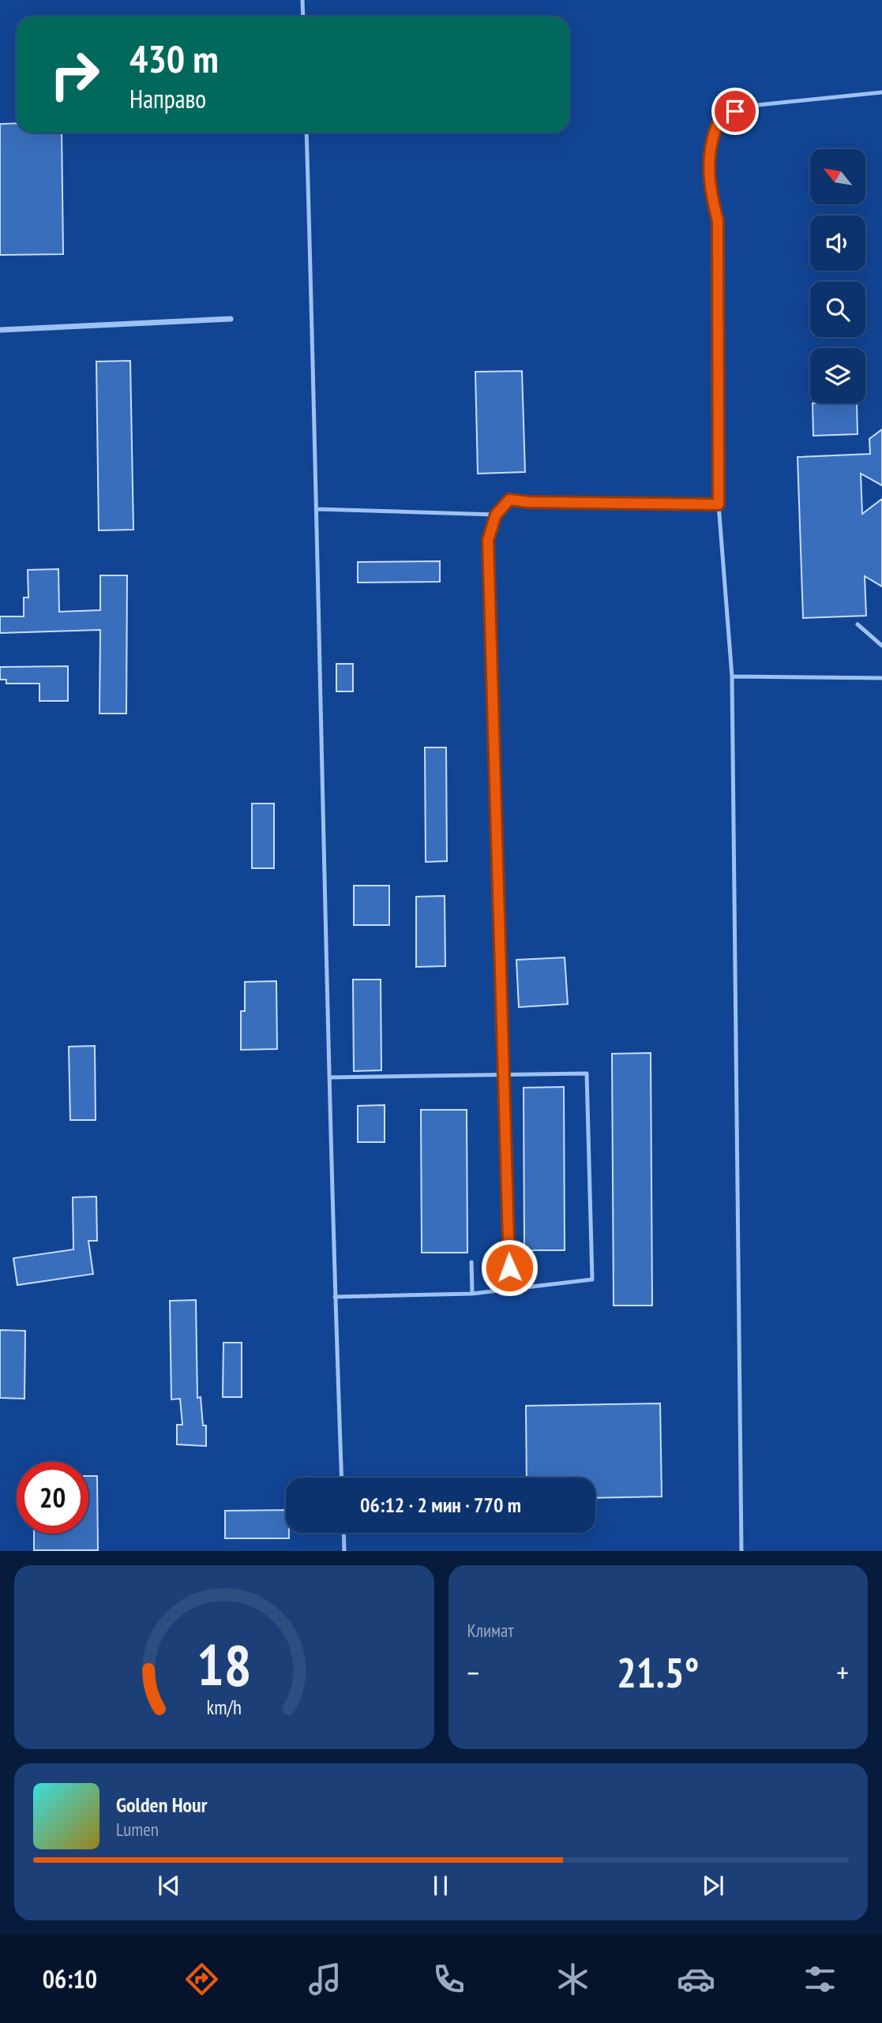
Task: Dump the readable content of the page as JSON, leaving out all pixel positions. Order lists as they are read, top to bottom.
{
  "north": "top left",
  "page": {
    "turn": ["430 m", "Направо"],
    "limit": "20",
    "trip": "06:12 · 2 мин · 770 m",
    "tile": "Климат",
    "heat": ["−", "21.5°", "+"],
    "song": ["Golden Hour", "Lumen"],
    "tabs": "06:10",
    "gauge": ["18", "km/h"]
  }
}
